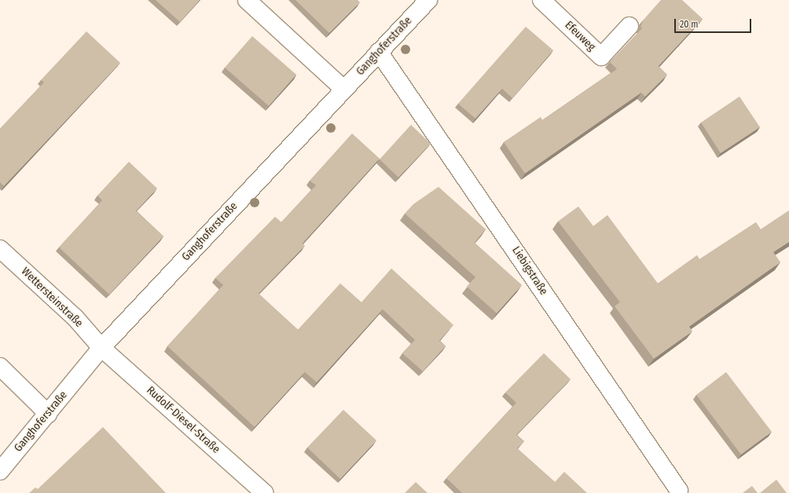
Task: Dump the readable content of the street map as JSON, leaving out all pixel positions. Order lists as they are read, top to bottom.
{
  "streets": {
    "street": [
      "Efeuweg",
      "Ganghoferstraße",
      "Liebigstraße",
      "Wettersteinstraße",
      "Rudolf-Diesel-Straße"
    ]
  },
  "crossings": [
    ["Ganghoferstraße", "Liebigstraße"],
    ["Ganghoferstraße", "Wettersteinstraße"],
    ["Ganghoferstraße", "Rudolf-Diesel-Straße"],
    ["Wettersteinstraße", "Rudolf-Diesel-Straße"]
  ],
  "scale_bar": "20 m"
}
